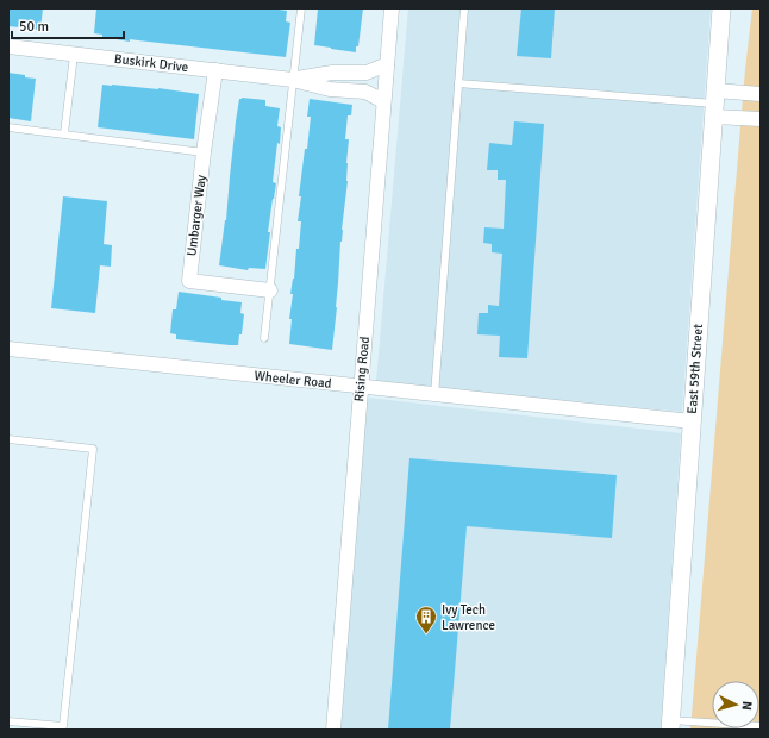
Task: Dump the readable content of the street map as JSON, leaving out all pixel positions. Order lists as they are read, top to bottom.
{
  "streets": {
    "street": [
      "Buskirk Drive",
      "Umbarger Way",
      "Rising Road",
      "East 59th Street",
      "Wheeler Road"
    ]
  },
  "crossings": [
    ["Buskirk Drive", "Umbarger Way"],
    ["Buskirk Drive", "Rising Road"],
    ["Rising Road", "Wheeler Road"],
    ["East 59th Street", "Wheeler Road"]
  ],
  "places": {
    "building": ["Ivy Tech Lawrence"]
  },
  "scale_bar": "50 m",
  "north": "right"
}
